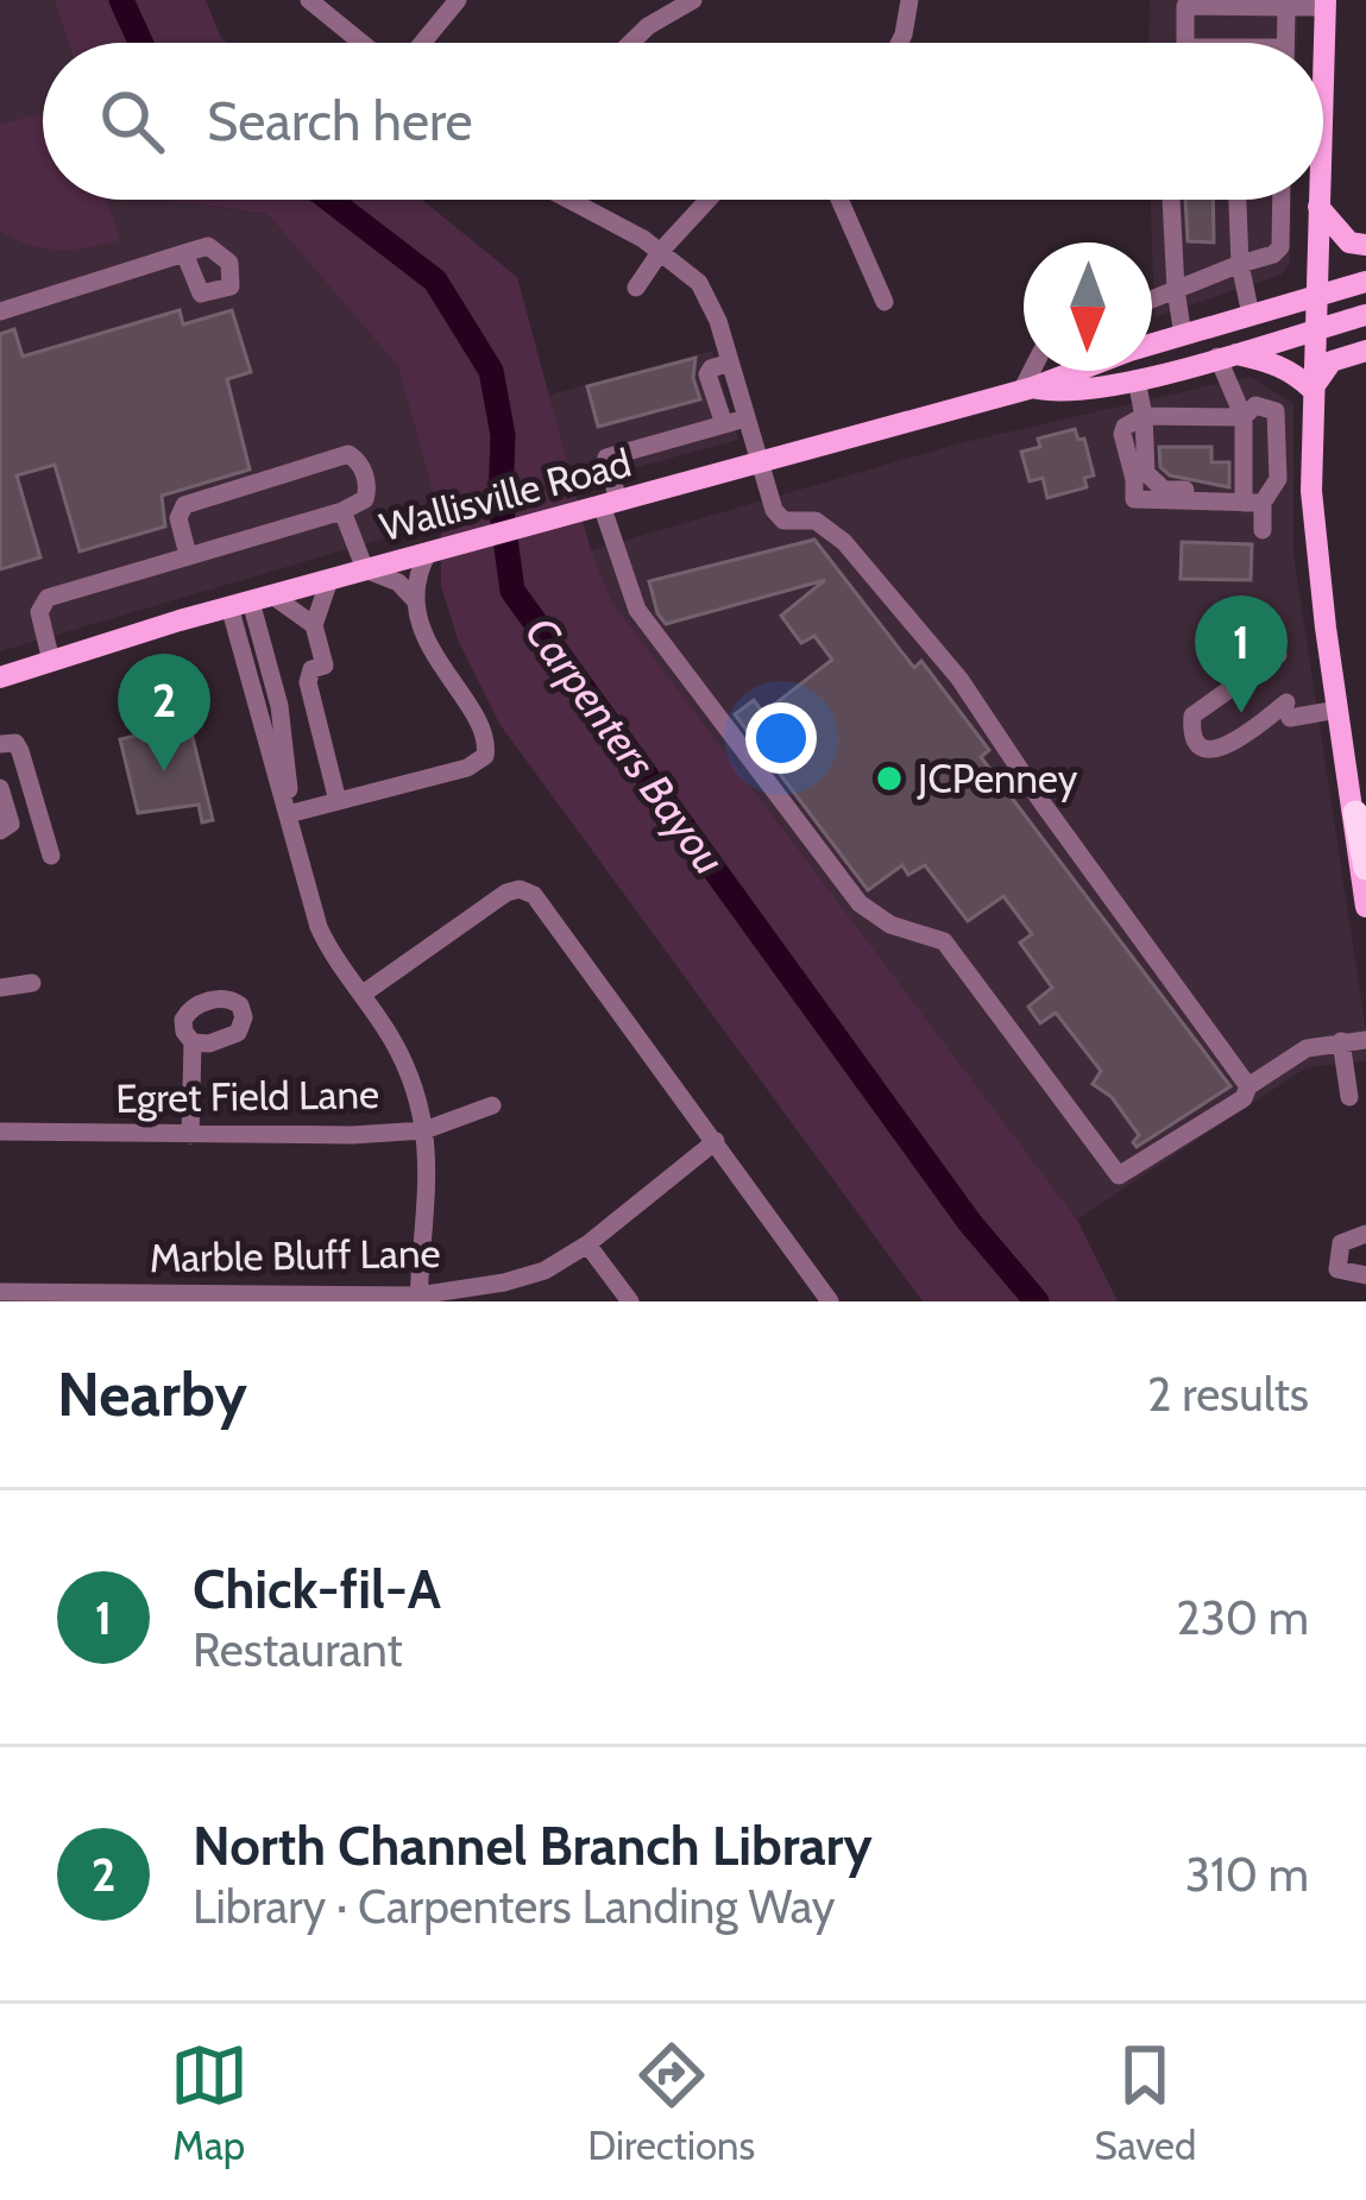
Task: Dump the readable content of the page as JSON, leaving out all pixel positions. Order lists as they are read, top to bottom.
{
  "streets": {
    "main road": ["Wallisville Road"],
    "street": ["Egret Field Lane", "Marble Bluff Lane"]
  },
  "water": ["Carpenters Bayou"],
  "places": ["JCPenney"],
  "north": "bottom",
  "page": {
    "search": "Search here",
    "pins": ["1", "2"],
    "heading": ["Nearby", "2 results"],
    "list": [
      {
        "mark": "1",
        "name": "Chick-fil-A",
        "note": "Restaurant",
        "value": "230 m"
      },
      {
        "mark": "2",
        "name": "North Channel Branch Library",
        "note": "Library · Carpenters Landing Way",
        "value": "310 m"
      }
    ],
    "nav": ["Map", "Directions", "Saved"]
  }
}
